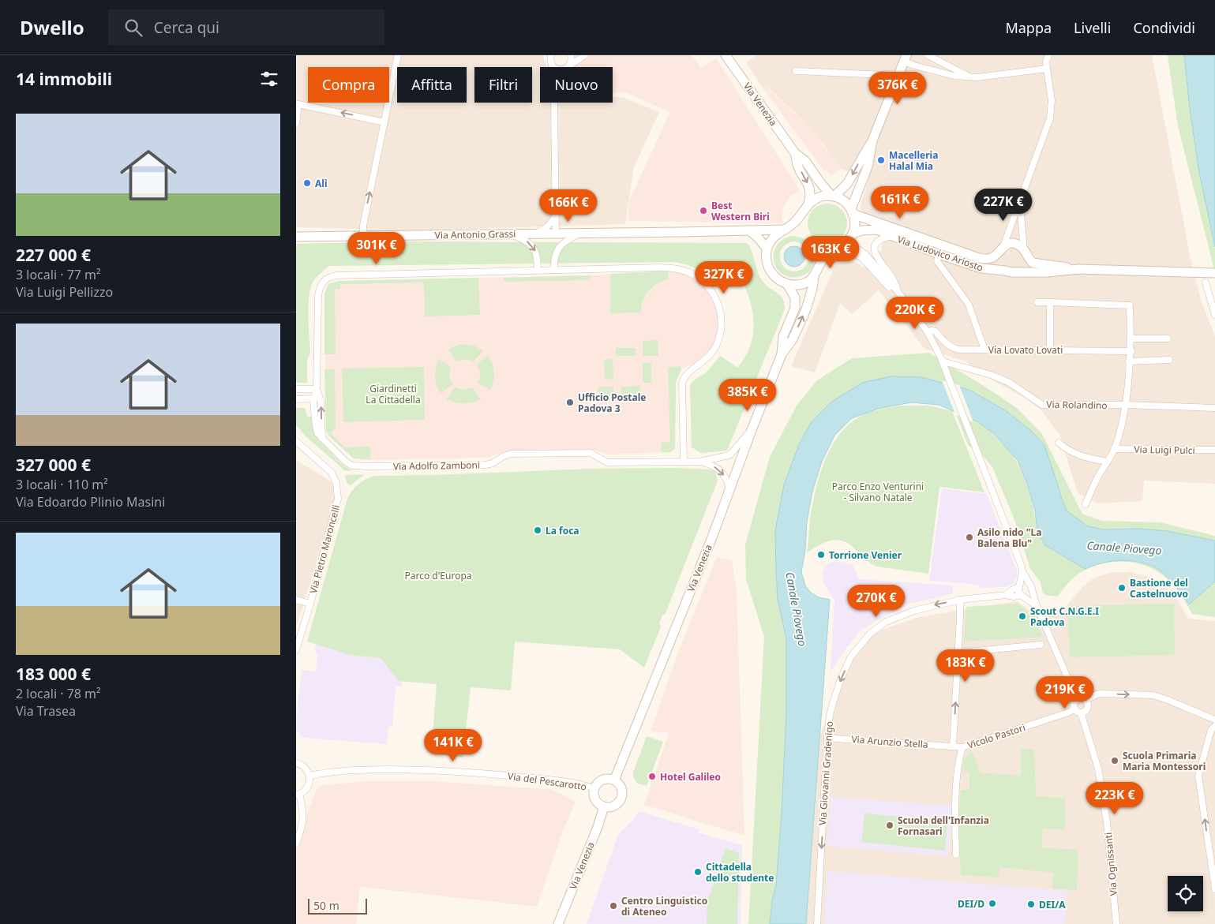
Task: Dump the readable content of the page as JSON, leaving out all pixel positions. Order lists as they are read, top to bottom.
{
  "streets": {
    "main road": ["Via Venezia", "Via Antonio Grassi", "Via Ludovico Ariosto"],
    "street": [
      "Via Lovato Lovati",
      "Via Rolandino",
      "Via Luigi Pulci",
      "Via Adolfo Zamboni",
      "Via Pietro Maroncelli",
      "Vicolo Pastori",
      "Via Arunzio Stella",
      "Via Giovanni Gradenigo",
      "Via del Pescarotto",
      "Via Ognissanti"
    ]
  },
  "crossings": [
    ["Via Venezia", "Via Ludovico Ariosto"],
    ["Via Venezia", "Via Adolfo Zamboni"],
    ["Via Venezia", "Via del Pescarotto"],
    ["Vicolo Pastori", "Via Arunzio Stella"],
    ["Vicolo Pastori", "Via Ognissanti"],
    ["Via Arunzio Stella", "Via Giovanni Gradenigo"]
  ],
  "one_way": ["Via Giovanni Gradenigo"],
  "water": ["Canale Piovego"],
  "parks": ["Giardinetti La Cittadella", "Parco Enzo Venturini - Silvano Natale", "Parco d'Europa"],
  "places": [
    "Macelleria Halal Mia",
    "Alì",
    "Best Western Biri",
    "Ufficio Postale Padova 3",
    "La foca",
    "Asilo nido \"La Balena Blu\"",
    "Torrione Venier",
    "Bastione del Castelnuovo",
    "Scout C.N.G.E.I Padova",
    "Scuola Primaria Maria Montessori",
    "Hotel Galileo",
    "Scuola dell'Infanzia Fornasari",
    "Cittadella dello studente",
    "DEI/D",
    "DEI/A",
    "Centro Linguistico di Ateneo"
  ],
  "scale_bar": "50 m",
  "page": {
    "header": "Dwello",
    "search": "Cerca qui",
    "nav": ["Mappa", "Livelli", "Condividi"],
    "heading": "14 immobili",
    "chip": [
      "Compra",
      "Affitta",
      "Filtri",
      "Nuovo"
    ],
    "price": [
      "376K €",
      "161K €",
      "227K €",
      "166K €",
      "301K €",
      "163K €",
      "327K €",
      "220K €",
      "385K €",
      "270K €",
      "183K €",
      "219K €",
      "141K €",
      "223K €"
    ],
    "list": [
      {
        "name": "227 000 €",
        "note": "3 locali · 77 m² · Via Luigi Pellizzo"
      },
      {
        "name": "327 000 €",
        "note": "3 locali · 110 m² · Via Edoardo Plinio Masini"
      },
      {
        "name": "183 000 €",
        "note": "2 locali · 78 m² · Via Trasea"
      }
    ],
    "scale": "50 m"
  }
}
